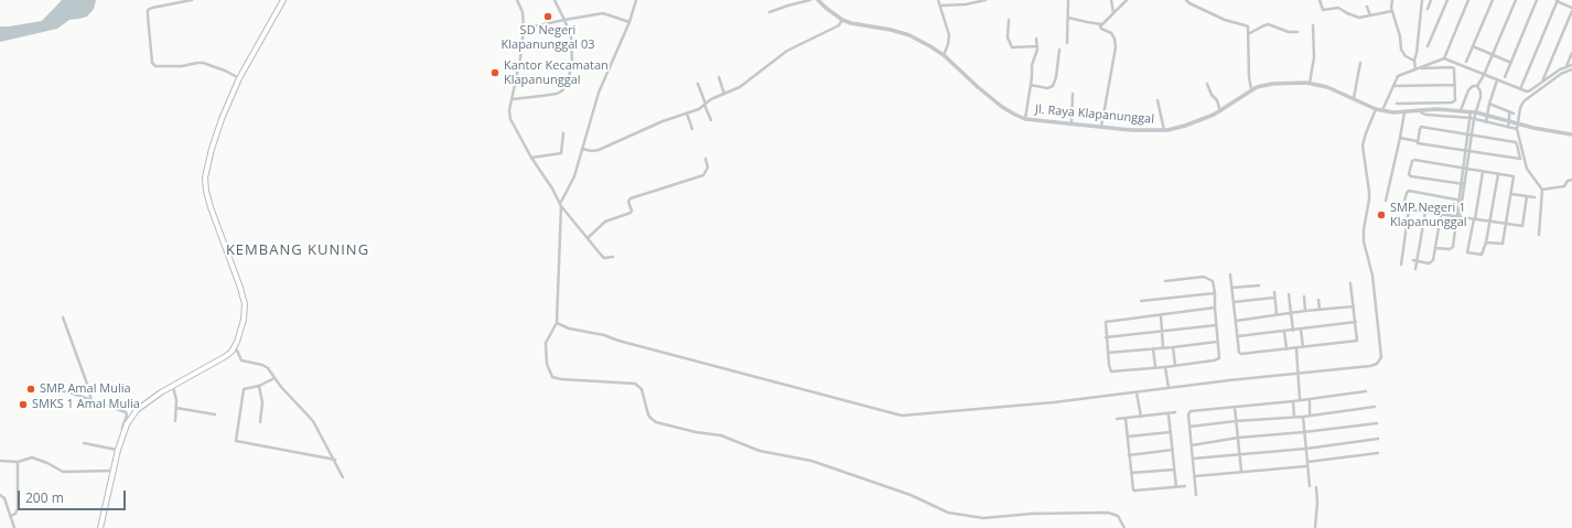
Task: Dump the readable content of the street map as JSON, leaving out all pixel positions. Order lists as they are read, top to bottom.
{
  "streets": {
    "street": ["Jl. Raya Klapanunggal"]
  },
  "districts": ["KEMBANG KUNING"],
  "places": [
    "SD Negeri Klapanunggal 03",
    "Kantor Kecamatan Klapanunggal",
    "SMP Negeri 1 Klapanunggal",
    "SMP Amal Mulia",
    "SMKS 1 Amal Mulia"
  ],
  "scale_bar": "200 m"
}
